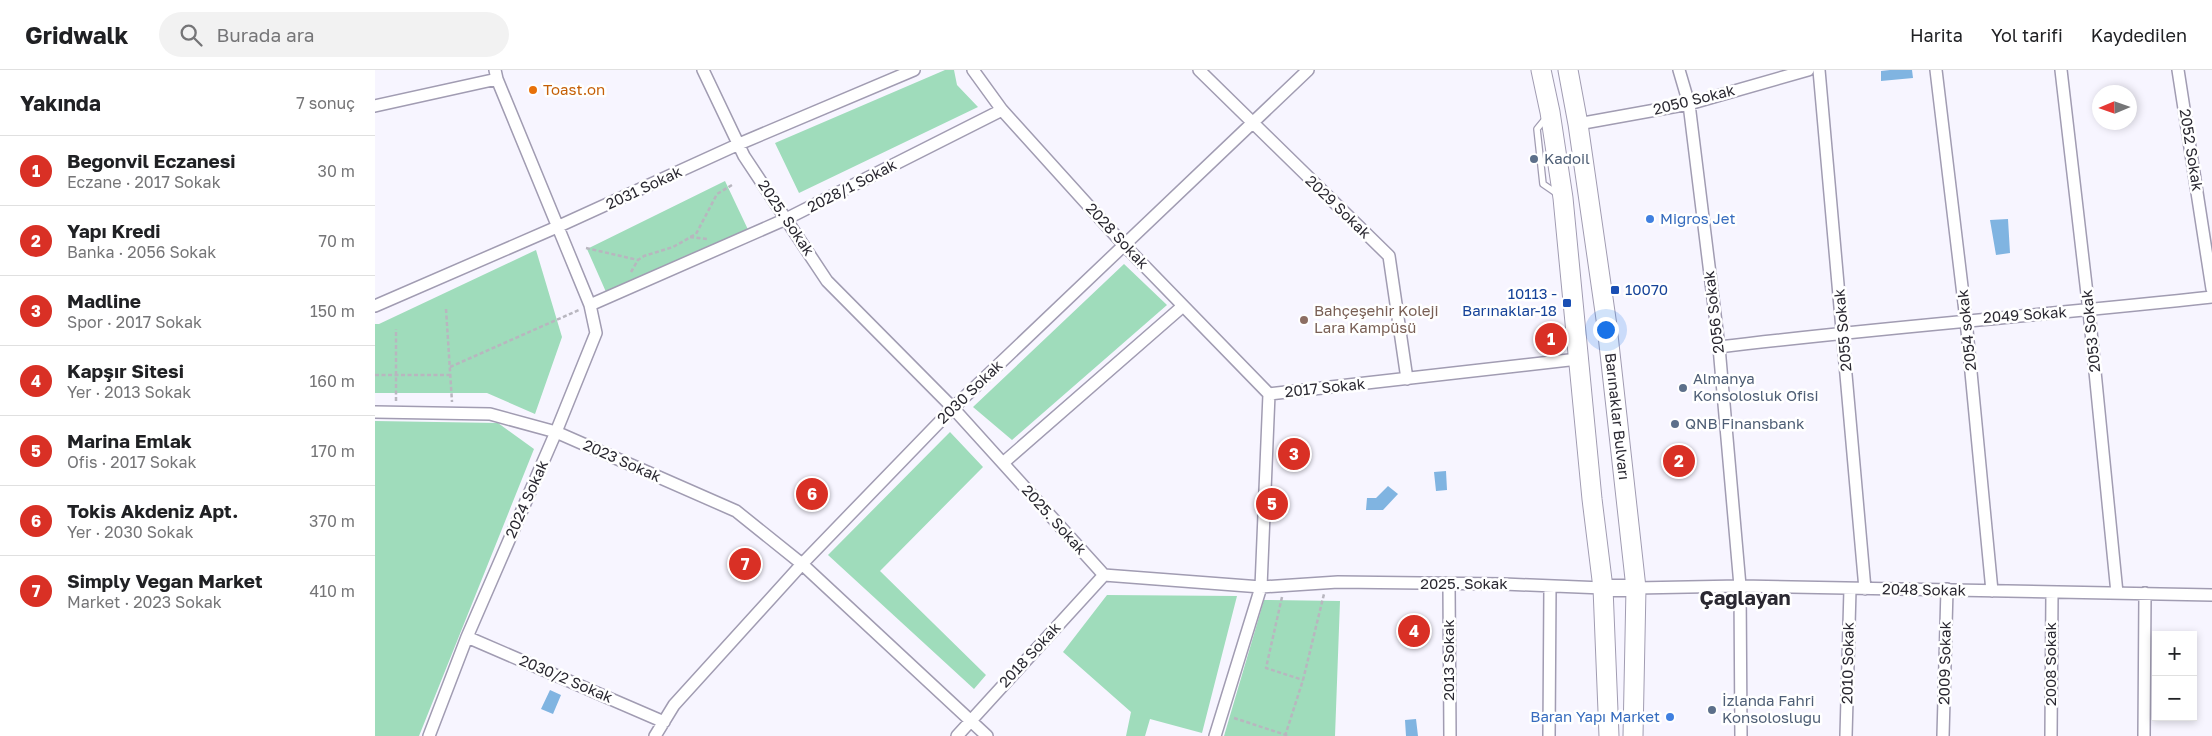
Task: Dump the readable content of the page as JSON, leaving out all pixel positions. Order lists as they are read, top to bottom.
{
  "streets": {
    "main road": ["Barınaklar Bulvarı"],
    "street": [
      "2050 Sokak",
      "2052 Sokak",
      "2028/1 Sokak",
      "2031 Sokak",
      "2029 Sokak",
      "2025. Sokak",
      "2028 Sokak",
      "2056 Sokak",
      "2049 Sokak",
      "2055 Sokak",
      "2054 sokak",
      "2053 Sokak",
      "2017 Sokak",
      "2030 Sokak",
      "2023 Sokak",
      "2024 Sokak",
      "2048 Sokak",
      "2018 Sokak",
      "2013 Sokak",
      "2010 Sokak",
      "2009 Sokak",
      "2008 Sokak",
      "2030/2 Sokak"
    ]
  },
  "crossings": [
    ["2050 Sokak", "2056 Sokak"],
    ["2050 Sokak", "Barınaklar Bulvarı"],
    ["2028/1 Sokak", "2025. Sokak"],
    ["2028/1 Sokak", "2028 Sokak"],
    ["2031 Sokak", "2025. Sokak"],
    ["2029 Sokak", "2017 Sokak"],
    ["2029 Sokak", "2030 Sokak"],
    ["2025. Sokak", "2017 Sokak"],
    ["2025. Sokak", "2030 Sokak"],
    ["2025. Sokak", "2018 Sokak"],
    ["2025. Sokak", "2013 Sokak"],
    ["2028 Sokak", "2017 Sokak"],
    ["2028 Sokak", "2030 Sokak"],
    ["2056 Sokak", "2049 Sokak"],
    ["2056 Sokak", "2048 Sokak"],
    ["2049 Sokak", "2055 Sokak"],
    ["2049 Sokak", "2054 sokak"],
    ["2049 Sokak", "2053 Sokak"],
    ["2055 Sokak", "2048 Sokak"],
    ["2054 sokak", "2048 Sokak"],
    ["2053 Sokak", "2048 Sokak"],
    ["2030 Sokak", "2023 Sokak"],
    ["2030 Sokak", "2030/2 Sokak"],
    ["Barınaklar Bulvarı", "2048 Sokak"],
    ["2023 Sokak", "2024 Sokak"],
    ["2023 Sokak", "2018 Sokak"],
    ["2024 Sokak", "2030/2 Sokak"],
    ["2048 Sokak", "2010 Sokak"],
    ["2048 Sokak", "2009 Sokak"],
    ["2048 Sokak", "2008 Sokak"]
  ],
  "districts": ["Çağlayan"],
  "places": {
    "other": [
      "Toast.on",
      "Kadoil",
      "Migros Jet",
      "Bahçeşehir Koleji Lara Kampüsü",
      "Almanya Konsolosluk Ofisi",
      "QNB Finansbank",
      "İzlanda Fahri Konsolosluğu",
      "Baran Yapı Market"
    ],
    "transit": ["10070", "10113 - Barınaklar-18"]
  },
  "north": "left",
  "page": {
    "header": "Gridwalk",
    "search": "Burada ara",
    "nav": ["Harita", "Yol tarifi", "Kaydedilen"],
    "heading": ["Yakında", "7 sonuç"],
    "list": [
      {
        "mark": "1",
        "name": "Begonvil Eczanesi",
        "note": "Eczane · 2017 Sokak",
        "value": "30 m"
      },
      {
        "mark": "2",
        "name": "Yapı Kredi",
        "note": "Banka · 2056 Sokak",
        "value": "70 m"
      },
      {
        "mark": "3",
        "name": "Madline",
        "note": "Spor · 2017 Sokak",
        "value": "150 m"
      },
      {
        "mark": "4",
        "name": "Kapşır Sitesi",
        "note": "Yer · 2013 Sokak",
        "value": "160 m"
      },
      {
        "mark": "5",
        "name": "Marina Emlak",
        "note": "Ofis · 2017 Sokak",
        "value": "170 m"
      },
      {
        "mark": "6",
        "name": "Tokis Akdeniz Apt.",
        "note": "Yer · 2030 Sokak",
        "value": "370 m"
      },
      {
        "mark": "7",
        "name": "Simply Vegan Market",
        "note": "Market · 2023 Sokak",
        "value": "410 m"
      }
    ],
    "pins": [
      "1",
      "3",
      "2",
      "6",
      "5",
      "7",
      "4"
    ],
    "map_buttons": ["+", "−"]
  }
}
